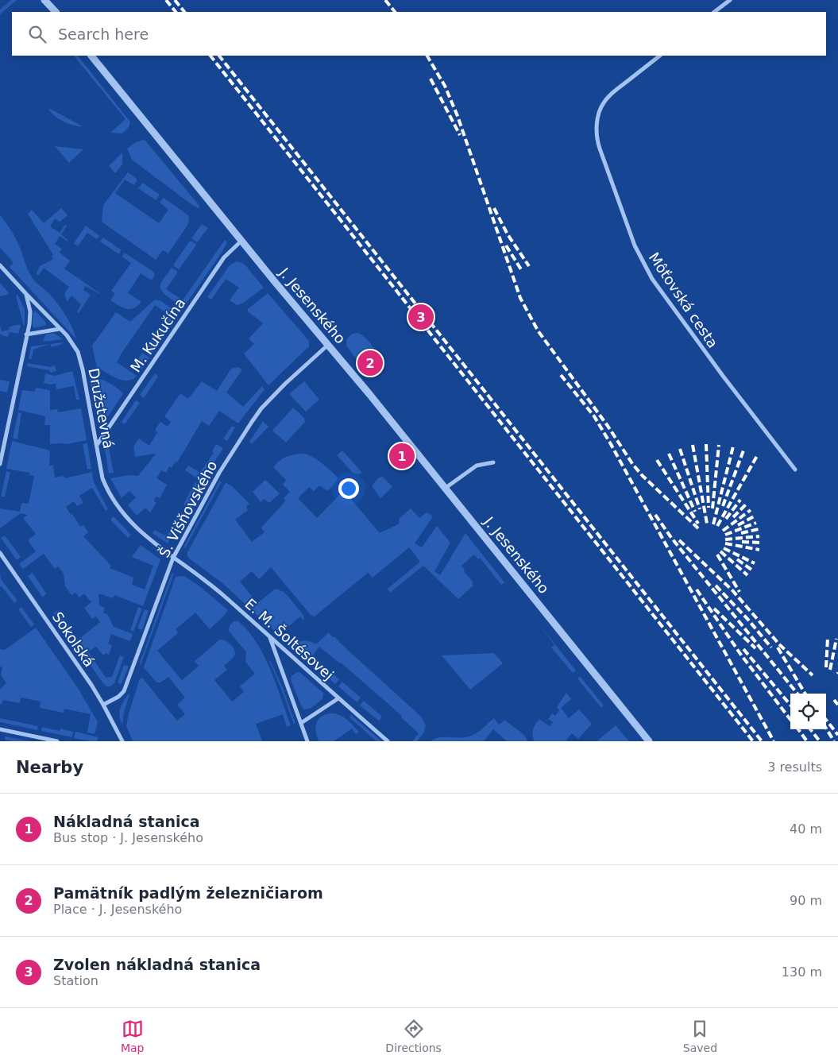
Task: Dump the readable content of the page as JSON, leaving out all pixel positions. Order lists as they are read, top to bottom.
{
  "streets": {
    "street": [
      "Môťovská cesta",
      "J. Jesenského",
      "M. Kukučína",
      "Družstevná",
      "Š. Višňovského",
      "Sokolská",
      "E. M. Šoltésovej"
    ]
  },
  "crossings": [
    ["J. Jesenského", "M. Kukučína"],
    ["J. Jesenského", "Š. Višňovského"],
    ["M. Kukučína", "Družstevná"],
    ["Družstevná", "Š. Višňovského"],
    ["Družstevná", "E. M. Šoltésovej"],
    ["Š. Višňovského", "Sokolská"],
    ["Š. Višňovského", "E. M. Šoltésovej"]
  ],
  "page": {
    "search": "Search here",
    "pins": ["3", "2", "1"],
    "heading": ["Nearby", "3 results"],
    "list": [
      {
        "mark": "1",
        "name": "Nákladná stanica",
        "note": "Bus stop · J. Jesenského",
        "value": "40 m"
      },
      {
        "mark": "2",
        "name": "Pamätník padlým železničiarom",
        "note": "Place · J. Jesenského",
        "value": "90 m"
      },
      {
        "mark": "3",
        "name": "Zvolen nákladná stanica",
        "note": "Station",
        "value": "130 m"
      }
    ],
    "nav": ["Map", "Directions", "Saved"]
  }
}
